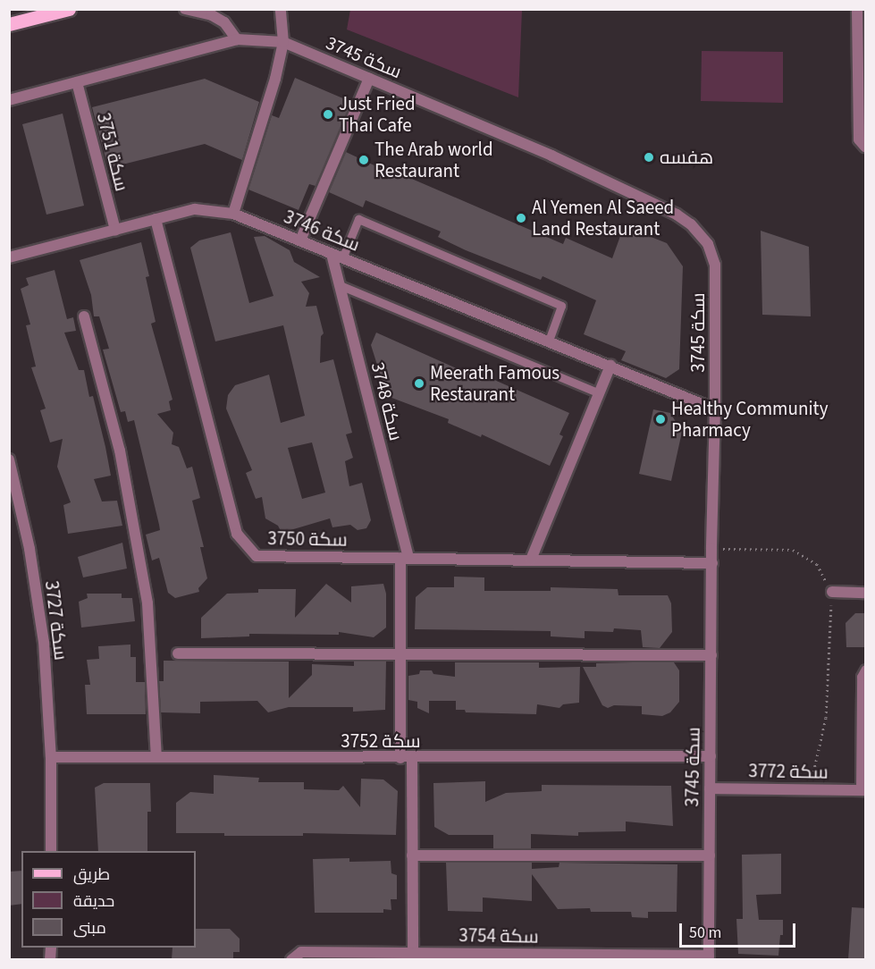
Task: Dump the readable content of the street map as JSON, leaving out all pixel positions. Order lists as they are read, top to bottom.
{
  "streets": {
    "street": [
      "سكة 3745",
      "سكة 3751",
      "سكة 3746",
      "سكة 3748",
      "سكة 3750",
      "سكة 3727",
      "سكة 3752",
      "سكة 3772",
      "سكة 3754"
    ]
  },
  "crossings": [
    ["سكة 3745", "سكة 3751"],
    ["سكة 3745", "سكة 3746"],
    ["سكة 3745", "سكة 3750"],
    ["سكة 3745", "سكة 3752"],
    ["سكة 3745", "سكة 3772"],
    ["سكة 3745", "سكة 3754"],
    ["سكة 3751", "سكة 3746"],
    ["سكة 3746", "سكة 3748"],
    ["سكة 3746", "سكة 3750"],
    ["سكة 3748", "سكة 3750"],
    ["سكة 3748", "سكة 3752"],
    ["سكة 3727", "سكة 3752"]
  ],
  "places": [
    "Just Fried Thai Cafe",
    "هفسه",
    "The Arab world Restaurant",
    "Al Yemen Al Saeed Land Restaurant",
    "Meerath Famous Restaurant",
    "Healthy Community Pharmacy"
  ],
  "legend": ["طريق", "حديقة", "مبنى"],
  "scale_bar": "50 m"
}
